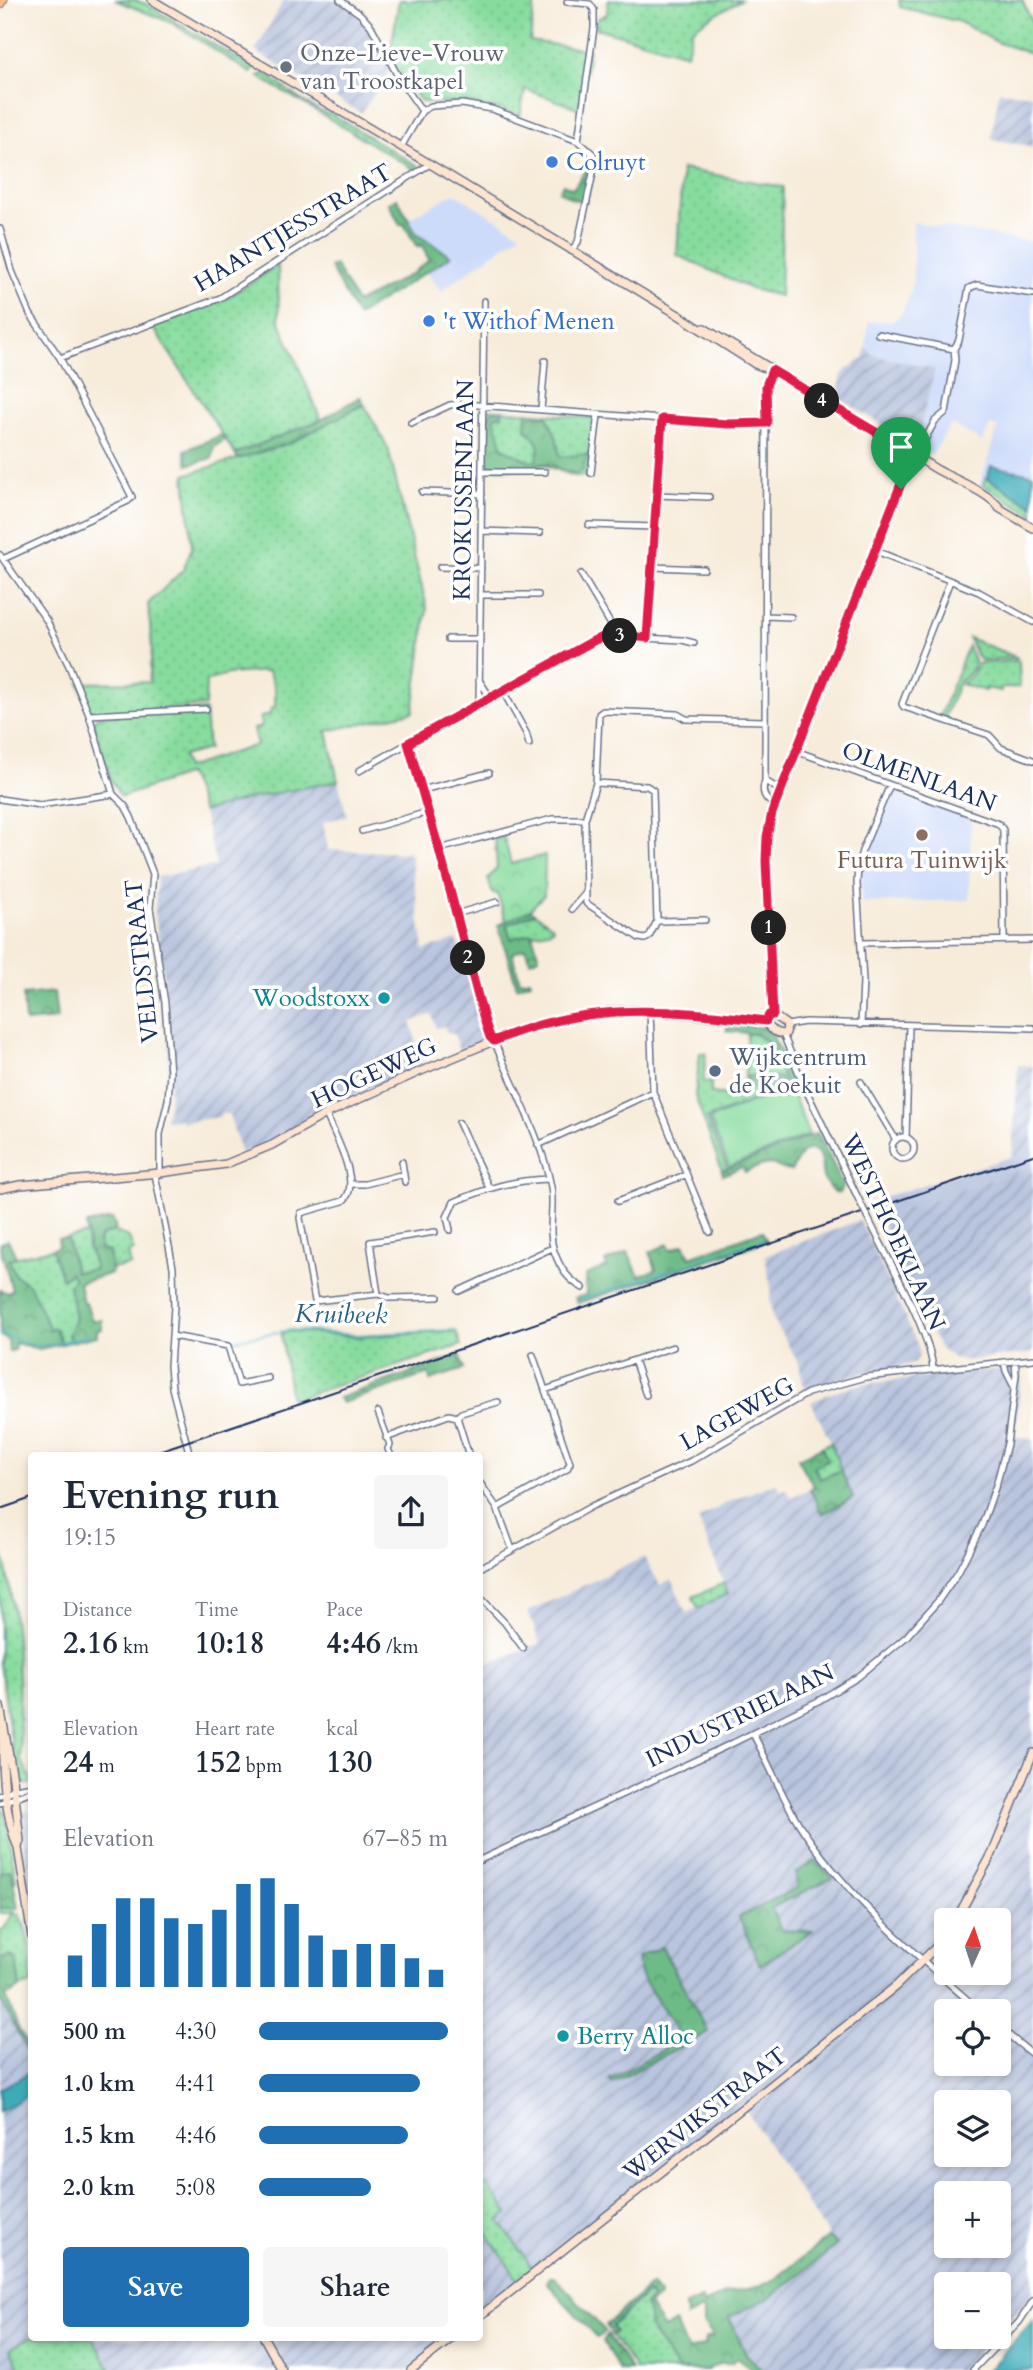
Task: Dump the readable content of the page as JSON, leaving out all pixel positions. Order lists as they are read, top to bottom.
{
  "streets": {
    "street": [
      "HAANTJESSTRAAT",
      "KROKUSSENLAAN",
      "OLMENLAAN",
      "VELDSTRAAT",
      "HOGEWEG",
      "WESTHOEKLAAN",
      "LAGEWEG",
      "INDUSTRIELAAN",
      "WERVIKSTRAAT"
    ]
  },
  "crossings": [
    ["HAANTJESSTRAAT", "VELDSTRAAT"],
    ["VELDSTRAAT", "HOGEWEG"],
    ["WESTHOEKLAAN", "LAGEWEG"],
    ["LAGEWEG", "INDUSTRIELAAN"]
  ],
  "water": ["Kruibeek"],
  "places": [
    "Onze-Lieve-Vrouw van Troostkapel",
    "Colruyt",
    "'t Withof Menen",
    "Futura Tuinwijk",
    "Woodstoxx",
    "Wijkcentrum de Koekuit",
    "Berry Alloc"
  ],
  "north": "top",
  "page": {
    "pins": [
      "4",
      "3",
      "1",
      "2"
    ],
    "heading": ["Evening run", "19:15"],
    "stats": [
      ["Distance", "2.16 km"],
      ["Time", "10:18"],
      ["Pace", "4:46 /km"],
      ["Elevation", "24 m"],
      ["Heart rate", "152 bpm"],
      ["kcal", "130"]
    ],
    "chart": ["Elevation", "67–85 m"],
    "map_buttons": ["+", "−"],
    "list": [
      {
        "name": "500 m",
        "note": "4:30"
      },
      {
        "name": "1.0 km",
        "note": "4:41"
      },
      {
        "name": "1.5 km",
        "note": "4:46"
      },
      {
        "name": "2.0 km",
        "note": "5:08"
      }
    ],
    "buttons": ["Save", "Share"]
  }
}
